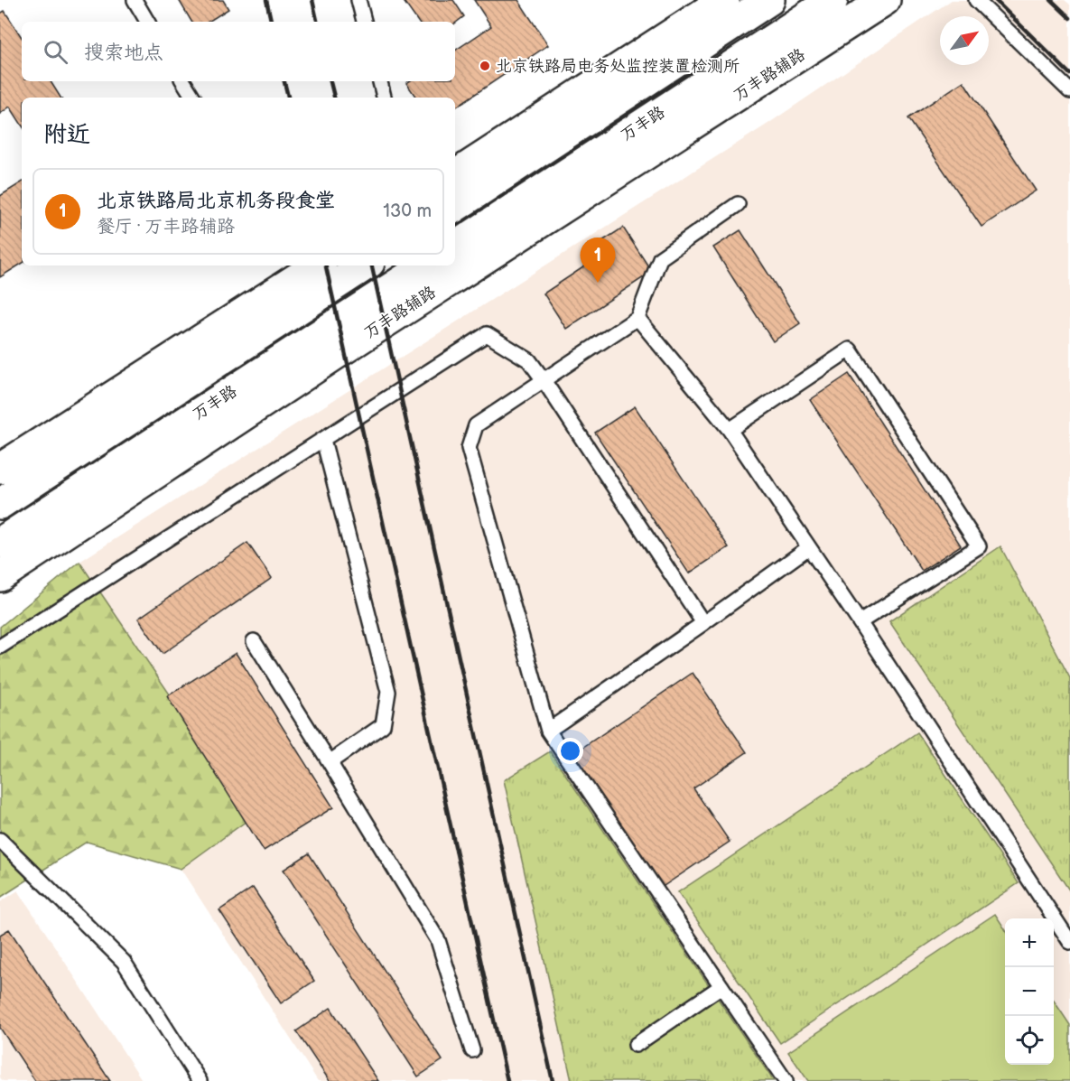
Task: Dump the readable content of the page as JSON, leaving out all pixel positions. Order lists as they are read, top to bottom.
{
  "streets": {
    "main road": ["万丰路辅路", "万丰路"]
  },
  "places": ["北京铁路局电务处监控装置检测所"],
  "north": "top right",
  "page": {
    "search": "搜索地点",
    "heading": "附近",
    "list": [
      {
        "mark": "1",
        "name": "北京铁路局北京机务段食堂",
        "note": "餐厅 · 万丰路辅路",
        "value": "130 m"
      }
    ],
    "pins": "1",
    "map_buttons": ["+", "−"]
  }
}
